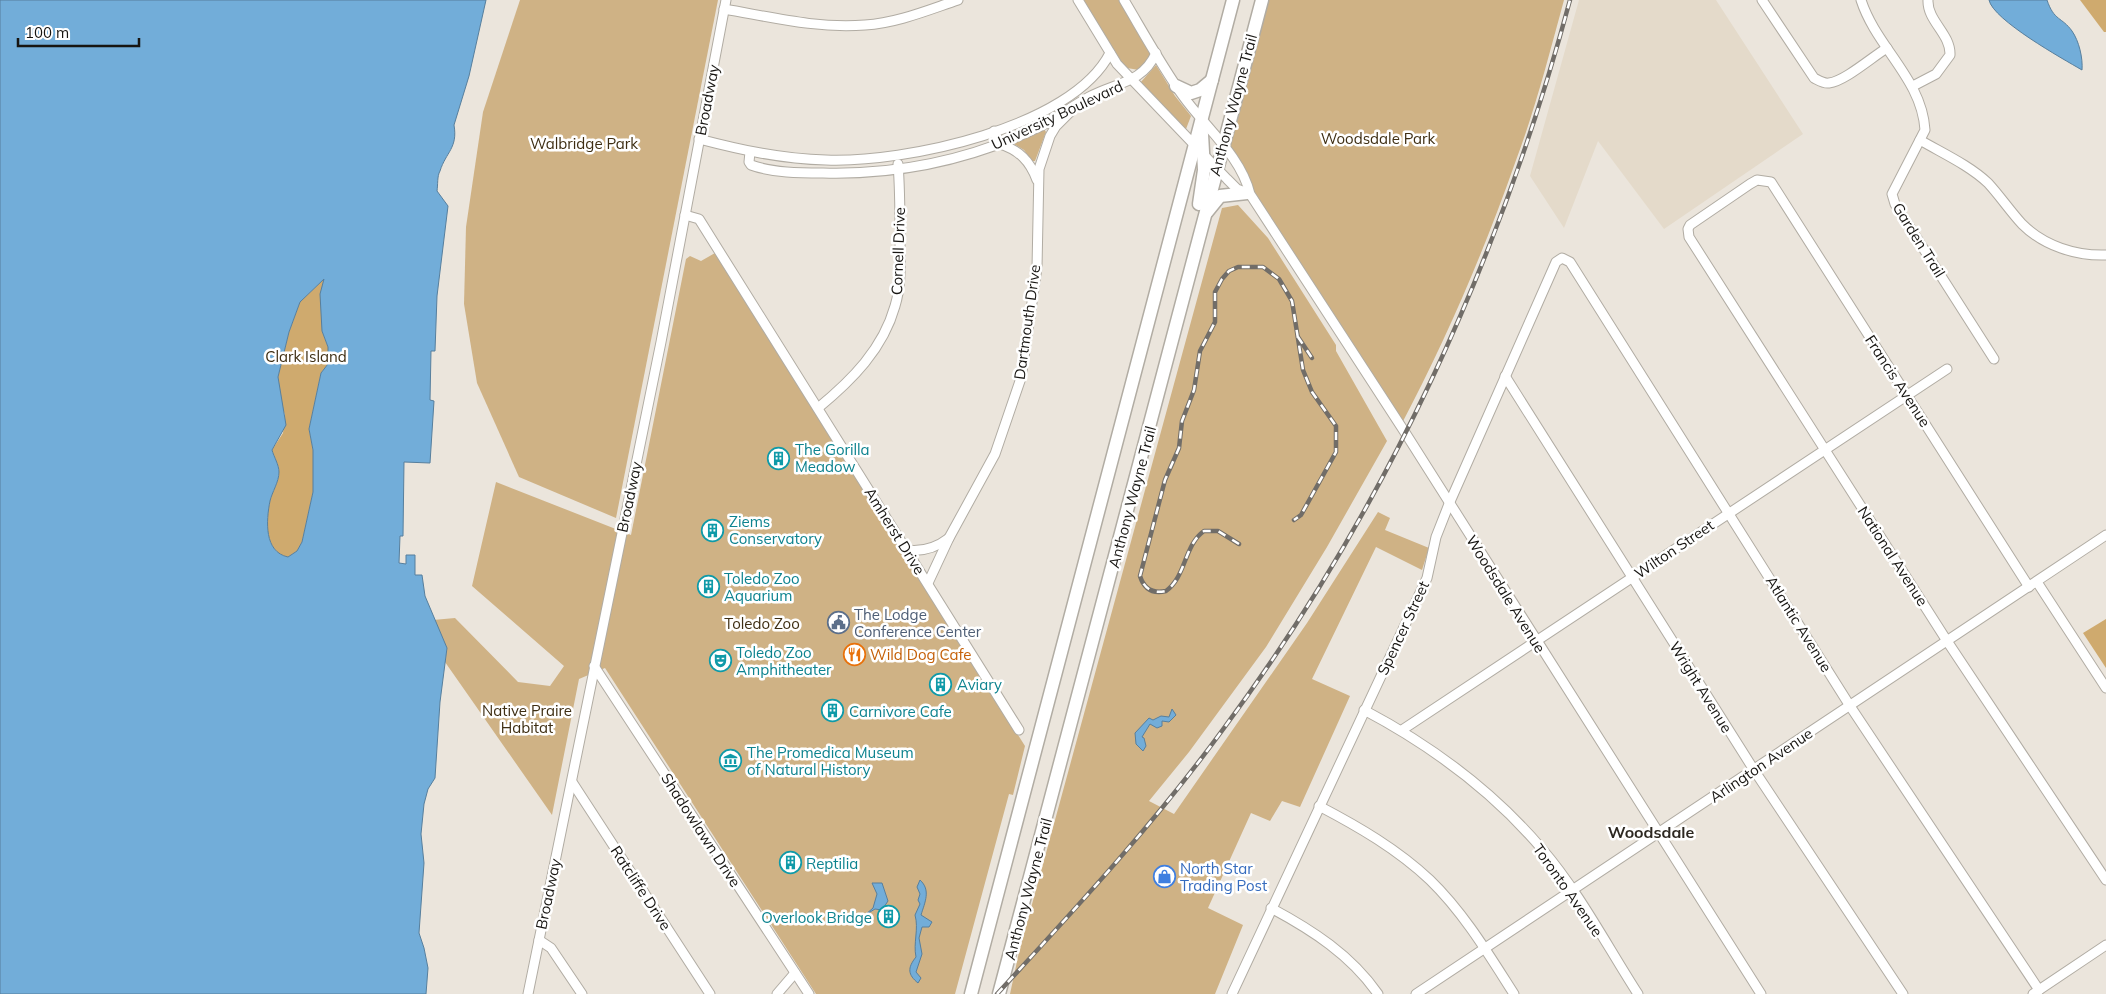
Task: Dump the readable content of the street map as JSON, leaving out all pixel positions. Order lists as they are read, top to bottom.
{
  "streets": {
    "highway": ["Anthony Wayne Trail"],
    "street": [
      "Broadway",
      "University Boulevard",
      "Garden Trail",
      "Cornell Drive",
      "Dartmouth Drive",
      "Francis Avenue",
      "Amherst Drive",
      "Wilton Street",
      "National Avenue",
      "Woodsdale Avenue",
      "Atlantic Avenue",
      "Spencer Street",
      "Wright Avenue",
      "Arlington Avenue",
      "Shadowlawn Drive",
      "Ratcliffe Drive",
      "Toronto Avenue"
    ]
  },
  "crossings": [
    ["Broadway", "University Boulevard"],
    ["Broadway", "Amherst Drive"],
    ["Broadway", "Shadowlawn Drive"],
    ["Broadway", "Ratcliffe Drive"],
    ["Anthony Wayne Trail", "Woodsdale Avenue"],
    ["University Boulevard", "Cornell Drive"],
    ["University Boulevard", "Dartmouth Drive"],
    ["University Boulevard", "Woodsdale Avenue"],
    ["Cornell Drive", "Amherst Drive"],
    ["Dartmouth Drive", "Amherst Drive"],
    ["Francis Avenue", "Wilton Street"],
    ["Francis Avenue", "National Avenue"],
    ["Francis Avenue", "Arlington Avenue"],
    ["Wilton Street", "National Avenue"],
    ["Wilton Street", "Woodsdale Avenue"],
    ["Wilton Street", "Atlantic Avenue"],
    ["Wilton Street", "Wright Avenue"],
    ["Wilton Street", "Toronto Avenue"],
    ["National Avenue", "Arlington Avenue"],
    ["Woodsdale Avenue", "Spencer Street"],
    ["Woodsdale Avenue", "Arlington Avenue"],
    ["Atlantic Avenue", "Spencer Street"],
    ["Atlantic Avenue", "Arlington Avenue"],
    ["Spencer Street", "Wright Avenue"],
    ["Spencer Street", "Toronto Avenue"],
    ["Wright Avenue", "Arlington Avenue"],
    ["Arlington Avenue", "Toronto Avenue"]
  ],
  "districts": ["Woodsdale"],
  "parks": [
    "Woodsdale Park",
    "Walbridge Park",
    "Clark Island",
    "Toledo Zoo",
    "Native Praire Habitat"
  ],
  "places": {
    "building": [
      "The Gorilla Meadow",
      "Ziems Conservatory",
      "Toledo Zoo Aquarium",
      "Aviary",
      "Carnivore Cafe",
      "Reptilia",
      "Overlook Bridge"
    ],
    "public building": ["The Lodge Conference Center"],
    "restaurant": ["Wild Dog Cafe"],
    "theatre": ["Toledo Zoo Amphitheater"],
    "museum": ["The Promedica Museum of Natural History"],
    "shop": ["North Star Trading Post"]
  },
  "scale_bar": "100 m"
}
